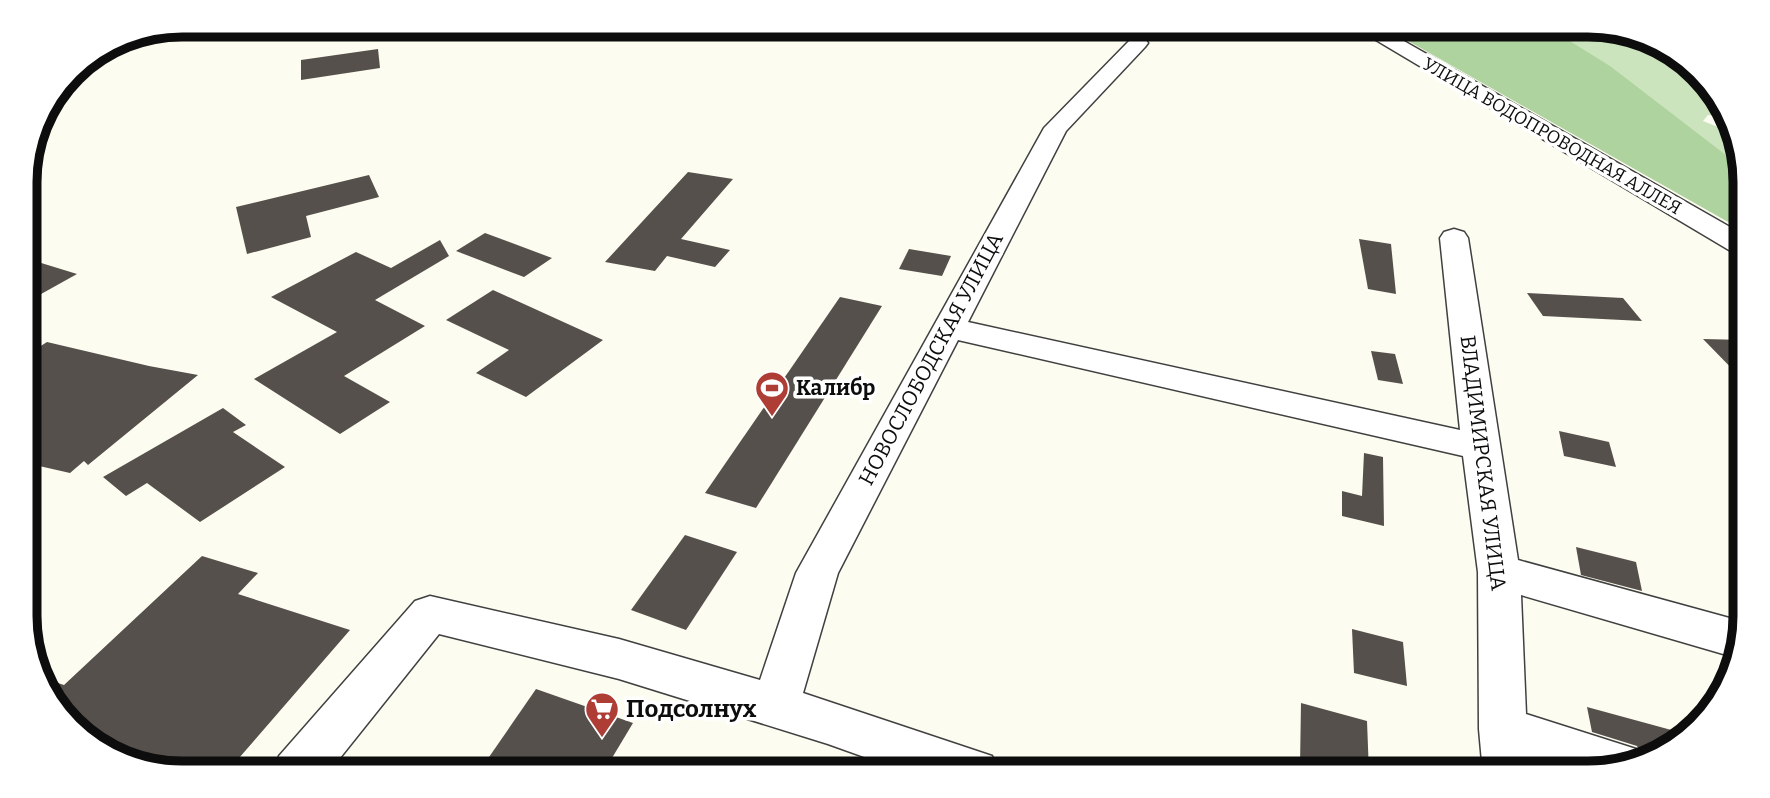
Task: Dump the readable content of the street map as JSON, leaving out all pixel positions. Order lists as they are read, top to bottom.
{
  "streets": {
    "street": ["УЛИЦА ВОДОПРОВОДНАЯ АЛЛЕЯ", "НОВОСЛОБОДСКАЯ УЛИЦА", "ВЛАДИМИРСКАЯ УЛИЦА"]
  },
  "places": {
    "sports": ["Калибр"],
    "supermarket": ["Подсолнух"]
  }
}
